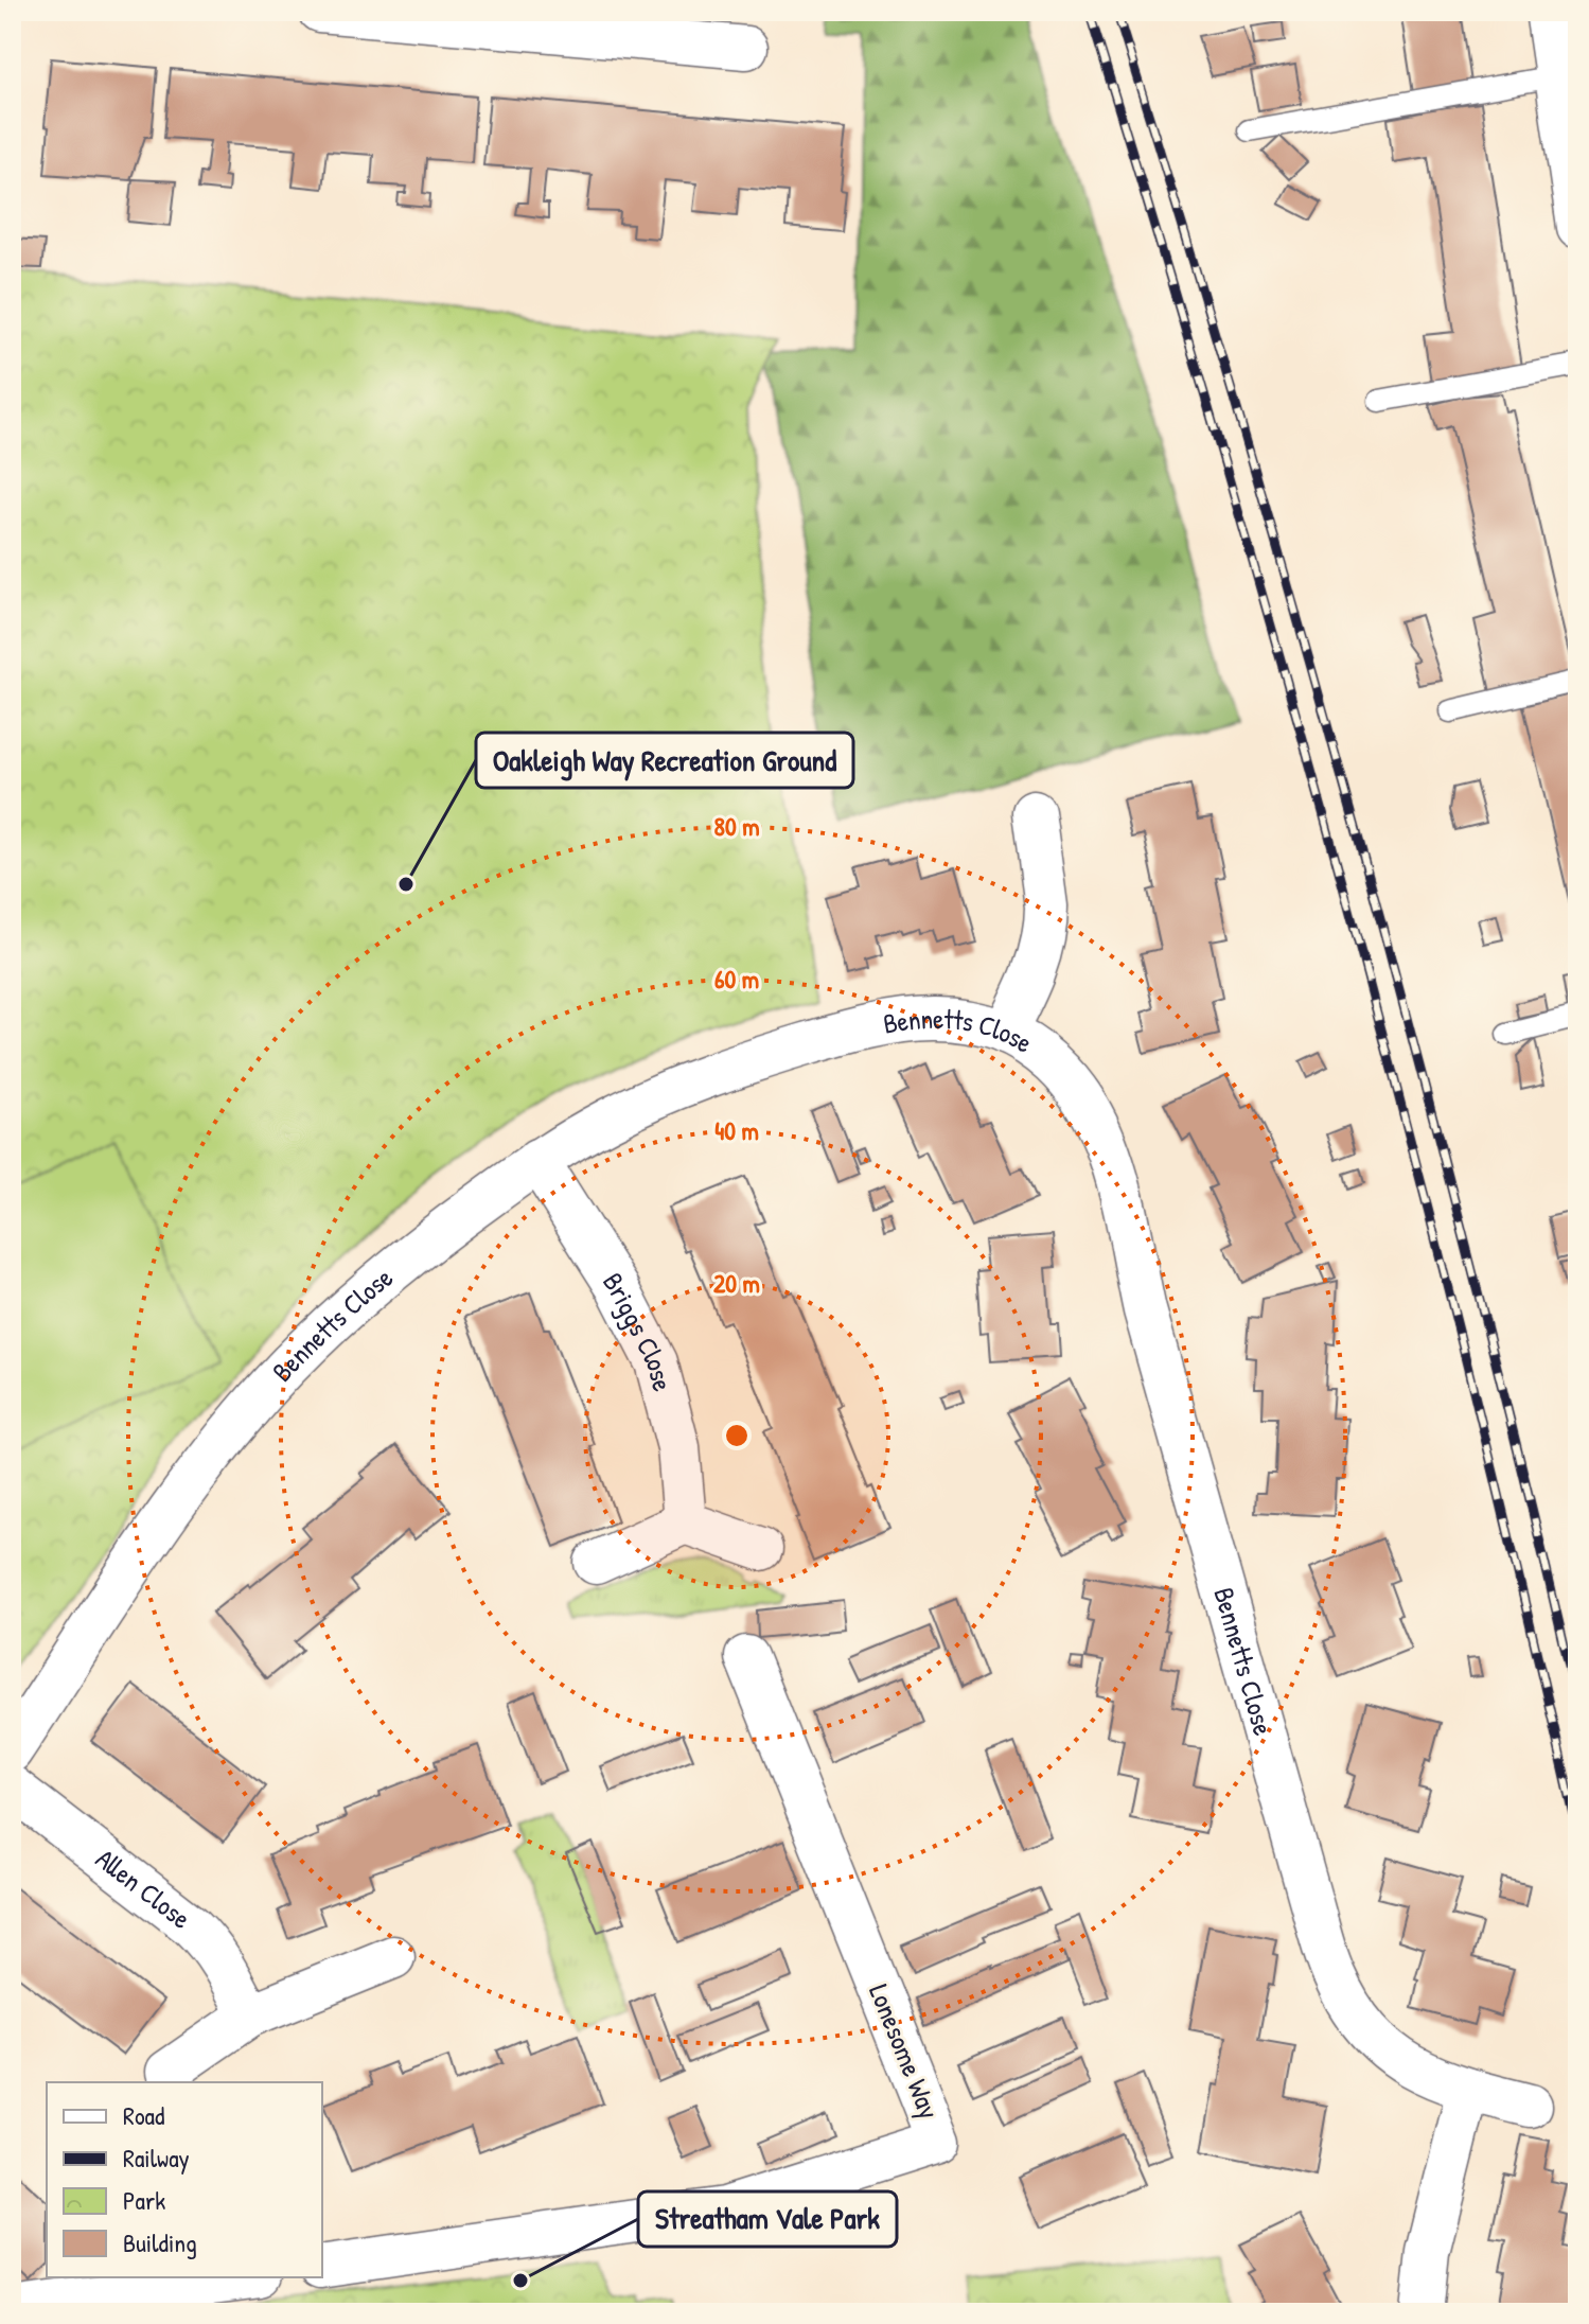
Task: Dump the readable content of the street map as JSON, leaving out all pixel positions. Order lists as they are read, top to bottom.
{
  "streets": {
    "street": [
      "Bennetts Close",
      "Briggs Close",
      "Allen Close",
      "Lonesome Way"
    ]
  },
  "crossings": [
    ["Bennetts Close", "Briggs Close"]
  ],
  "places": ["Oakleigh Way Recreation Ground", "Streatham Vale Park"],
  "legend": [
    "Road",
    "Railway",
    "Park",
    "Building"
  ],
  "rings": [
    "80 m",
    "60 m",
    "40 m",
    "20 m"
  ]
}
